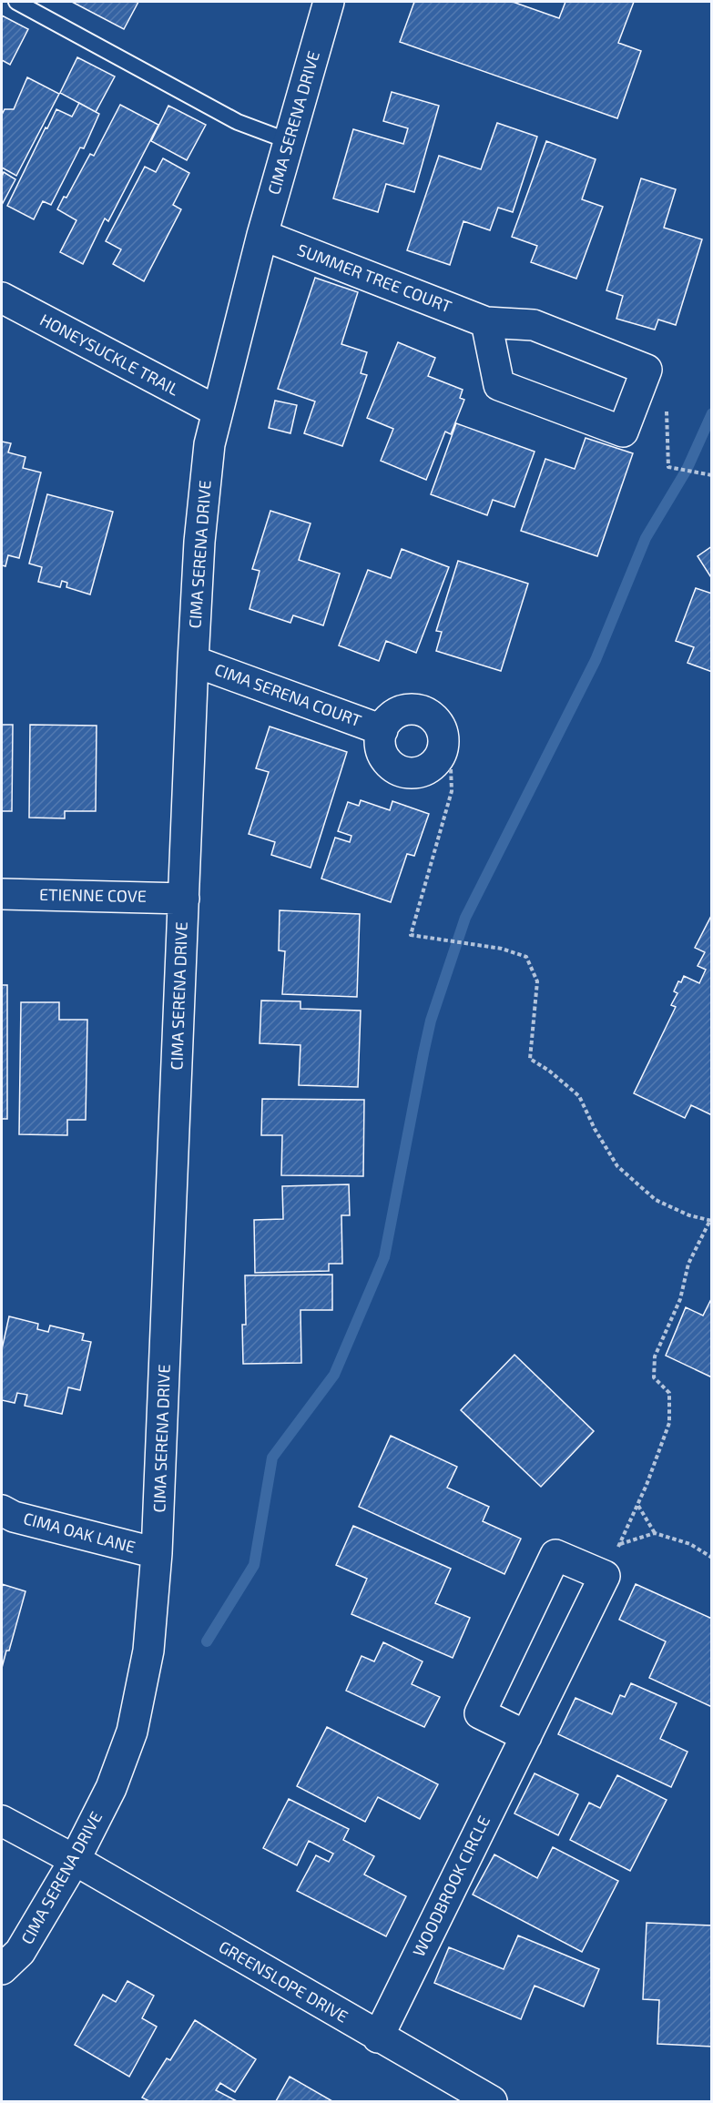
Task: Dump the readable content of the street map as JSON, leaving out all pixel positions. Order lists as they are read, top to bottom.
{
  "streets": {
    "street": [
      "CIMA SERENA DRIVE",
      "SUMMER TREE COURT",
      "HONEYSUCKLE TRAIL",
      "CIMA SERENA COURT",
      "ETIENNE COVE",
      "CIMA OAK LANE",
      "WOODBROOK CIRCLE",
      "GREENSLOPE DRIVE"
    ]
  },
  "crossings": [
    ["CIMA SERENA DRIVE", "SUMMER TREE COURT"],
    ["CIMA SERENA DRIVE", "HONEYSUCKLE TRAIL"],
    ["CIMA SERENA DRIVE", "CIMA SERENA COURT"],
    ["CIMA SERENA DRIVE", "ETIENNE COVE"],
    ["CIMA SERENA DRIVE", "CIMA OAK LANE"],
    ["CIMA SERENA DRIVE", "GREENSLOPE DRIVE"],
    ["WOODBROOK CIRCLE", "GREENSLOPE DRIVE"]
  ]
}
